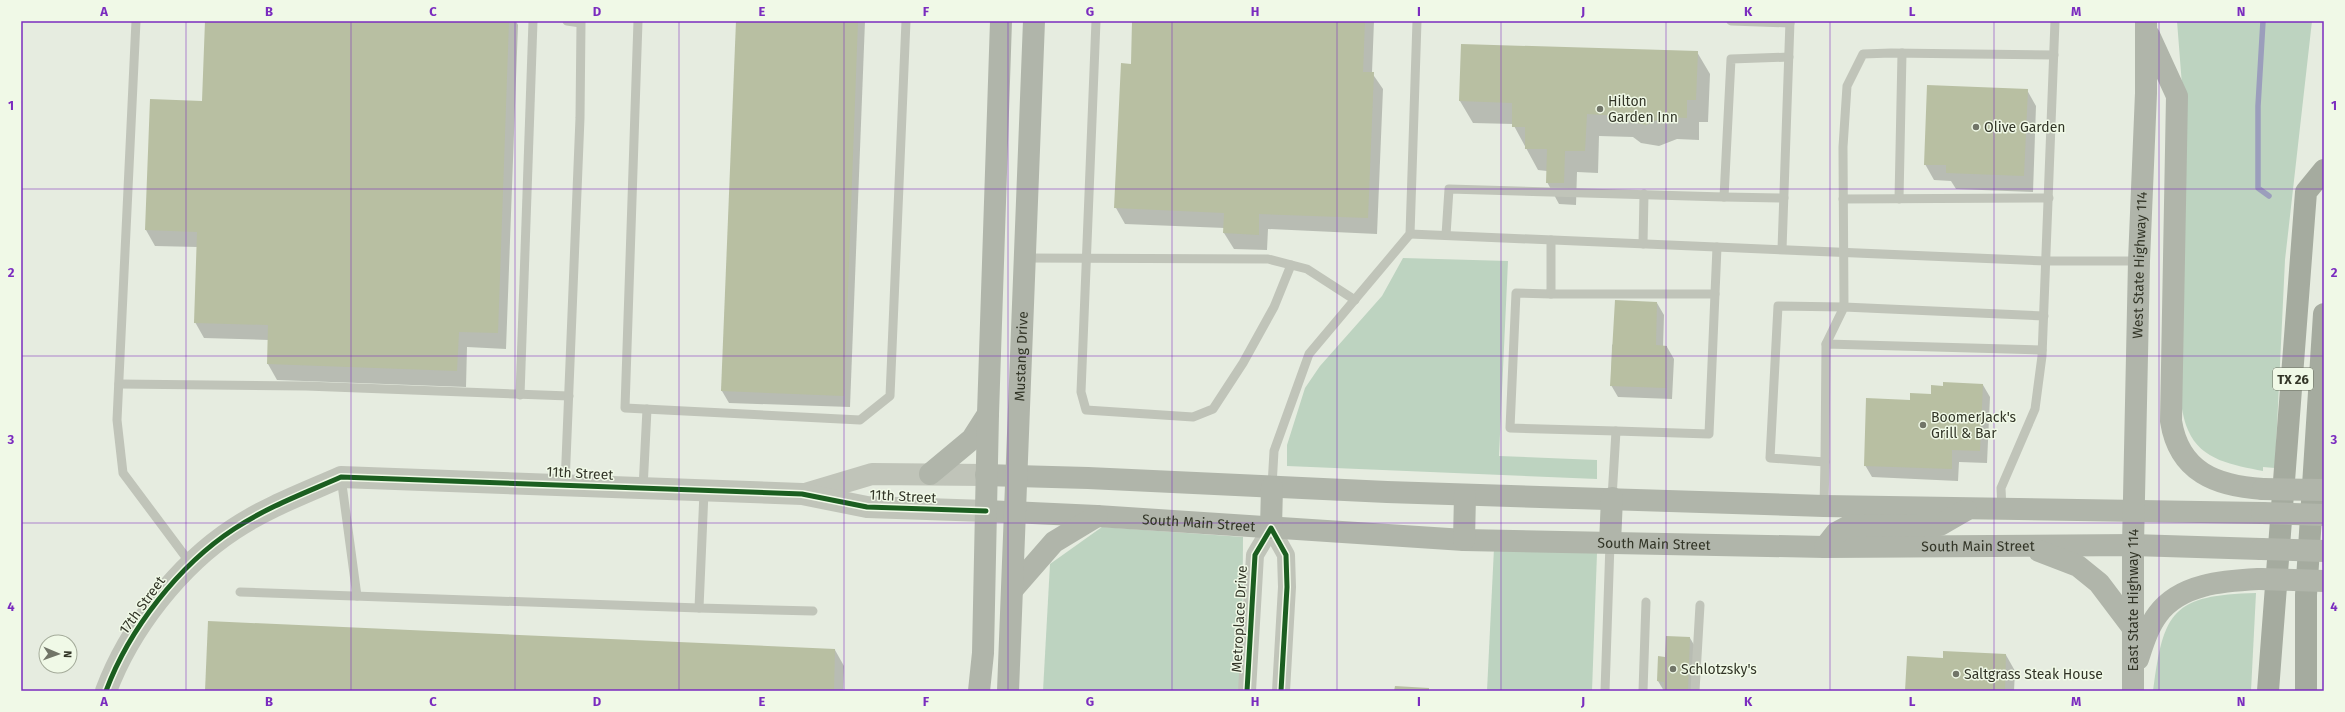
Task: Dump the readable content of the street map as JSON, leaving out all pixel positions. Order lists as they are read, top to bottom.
{
  "streets": {
    "highway": ["TX 26"],
    "main road": [
      "West State Highway 114",
      "Mustang Drive",
      "South Main Street",
      "East State Highway 114"
    ],
    "street": ["11th Street", "17th Street", "Metroplace Drive"]
  },
  "crossings": [
    ["West State Highway 114", "East State Highway 114"],
    ["Mustang Drive", "South Main Street"],
    ["11th Street", "South Main Street"],
    ["11th Street", "17th Street"],
    ["South Main Street", "East State Highway 114"],
    ["South Main Street", "Metroplace Drive"]
  ],
  "places": [
    "Hilton Garden Inn",
    "Olive Garden",
    "BoomerJack's Grill & Bar",
    "Schlotzsky's",
    "Saltgrass Steak House"
  ],
  "north": "right",
  "grid": {
    "columns": [
      "A",
      "B",
      "C",
      "D",
      "E",
      "F",
      "G",
      "H",
      "I",
      "J",
      "K",
      "L",
      "M",
      "N"
    ],
    "rows": [
      "1",
      "2",
      "3",
      "4"
    ]
  }
}
